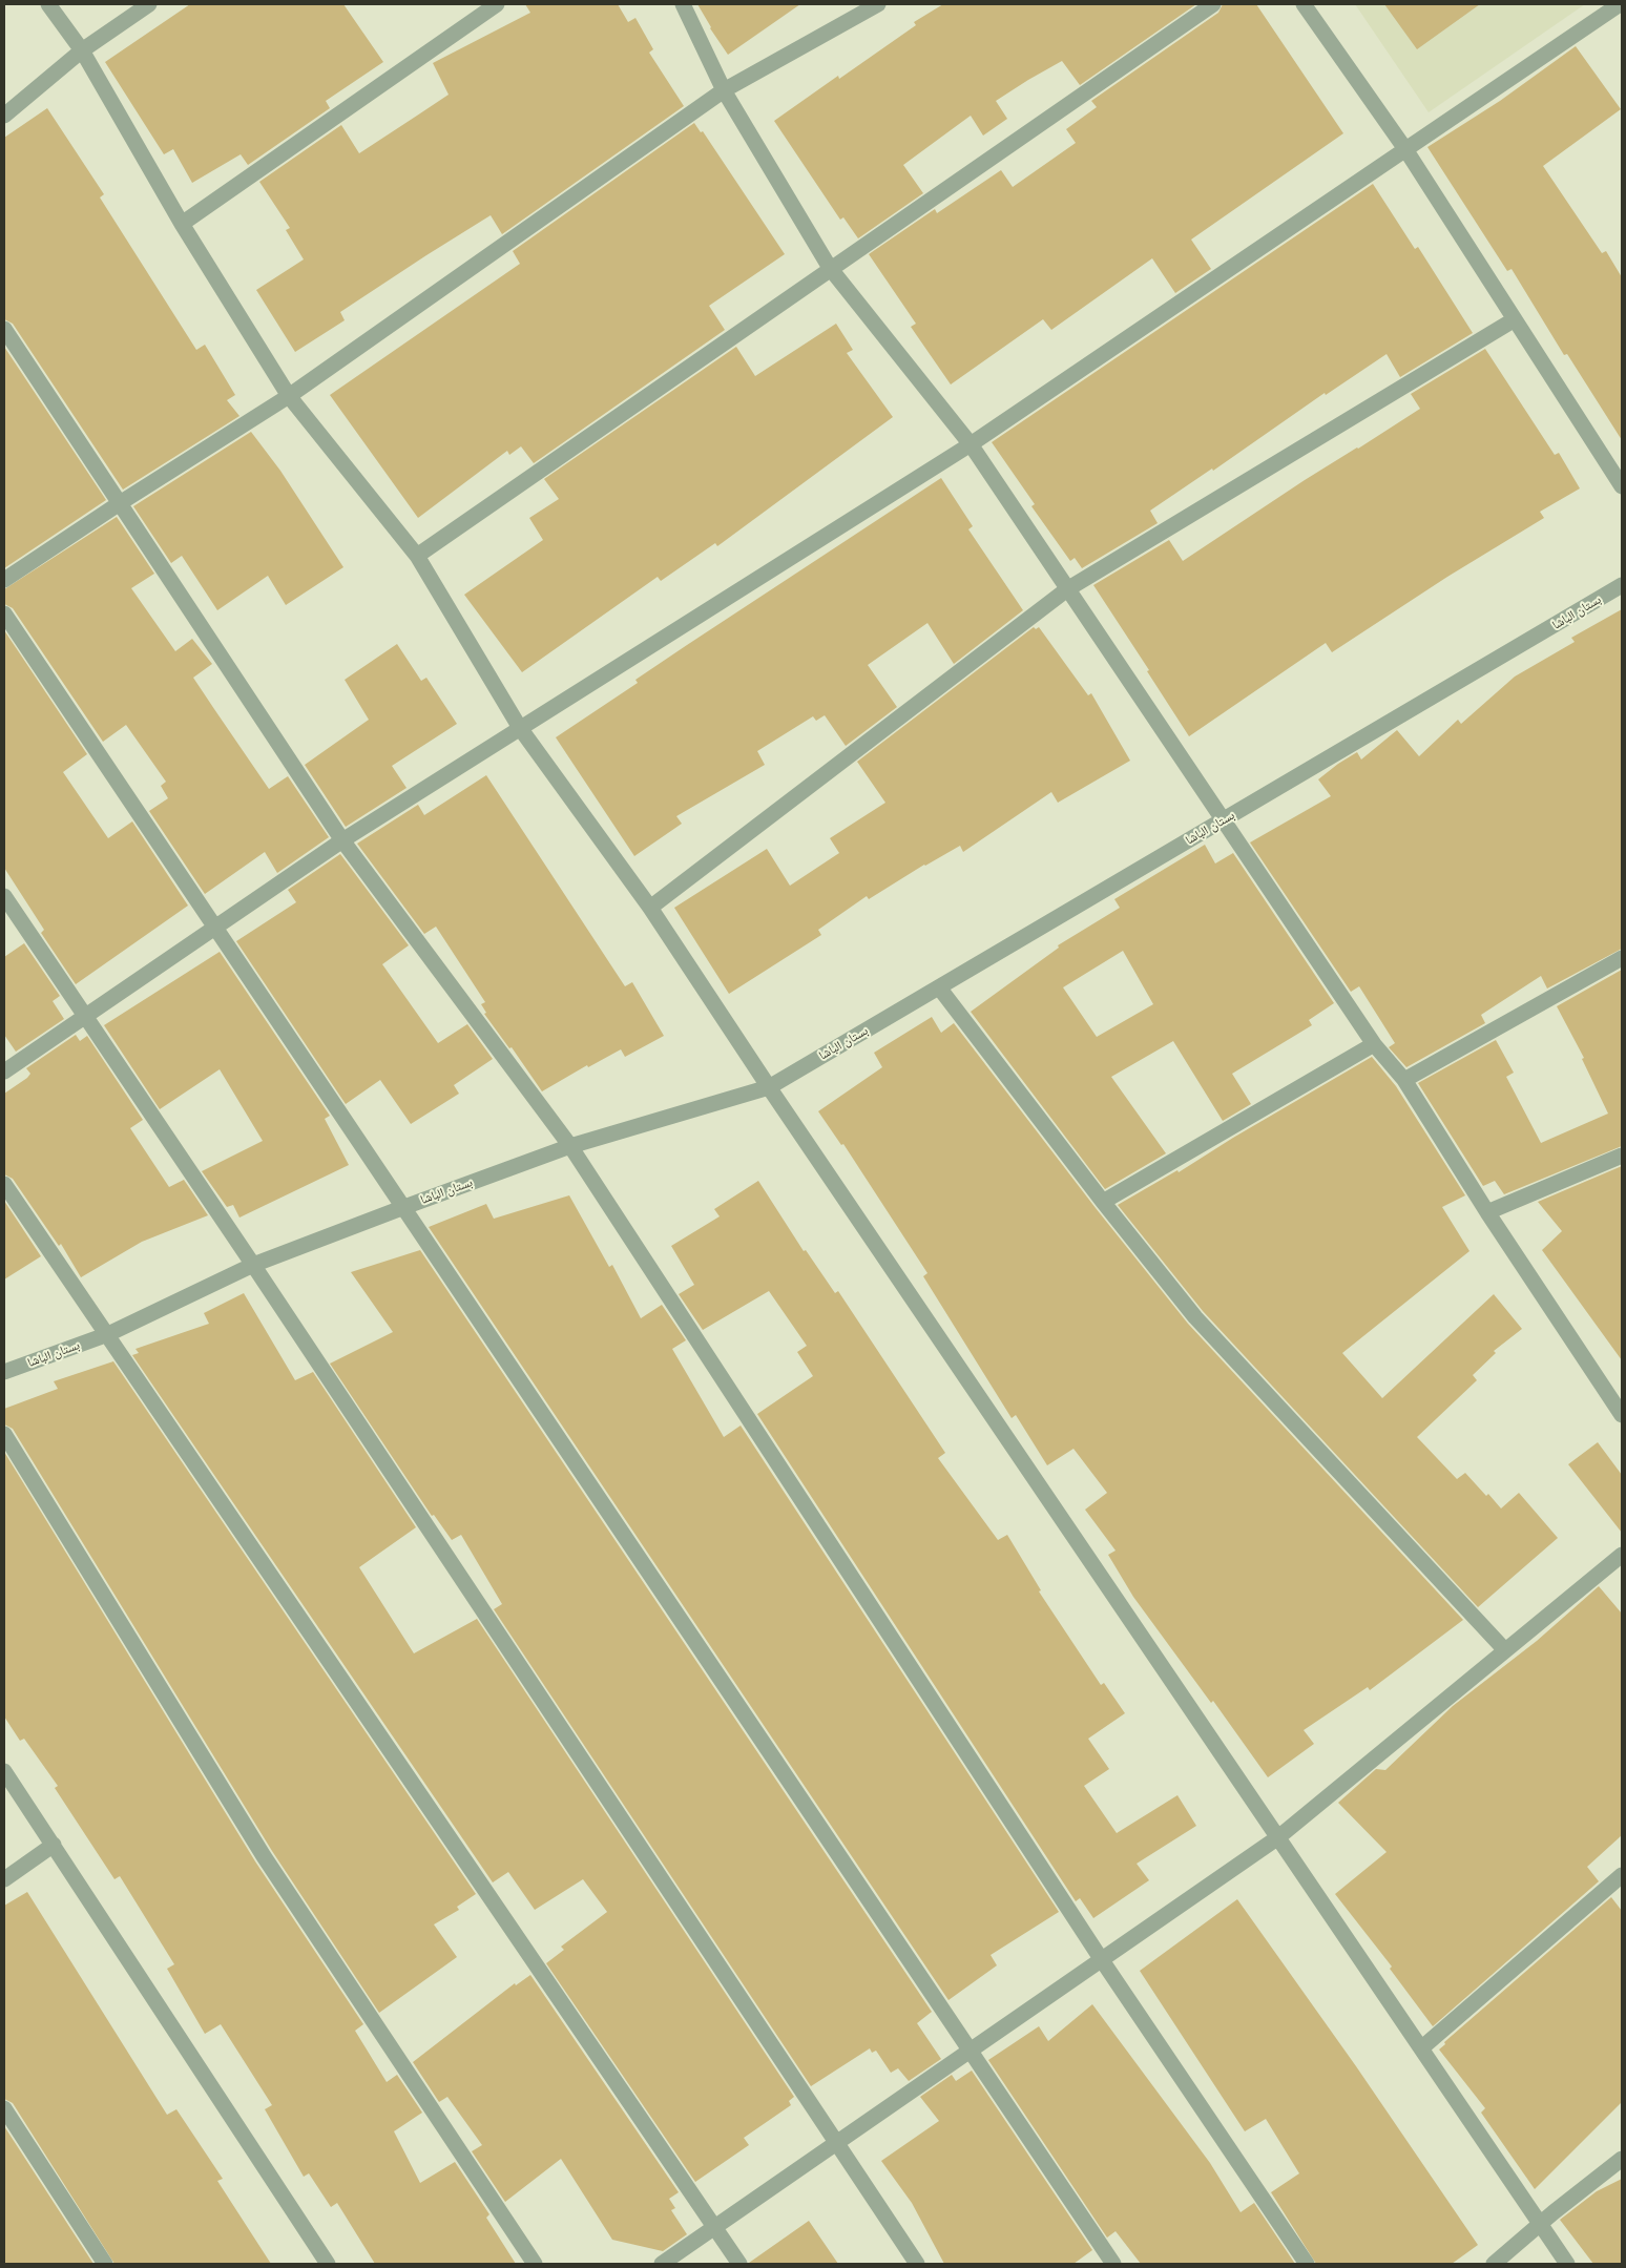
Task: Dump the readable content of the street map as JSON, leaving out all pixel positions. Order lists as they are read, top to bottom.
{
  "streets": {
    "street": ["بستان الباشا"]
  }
}
